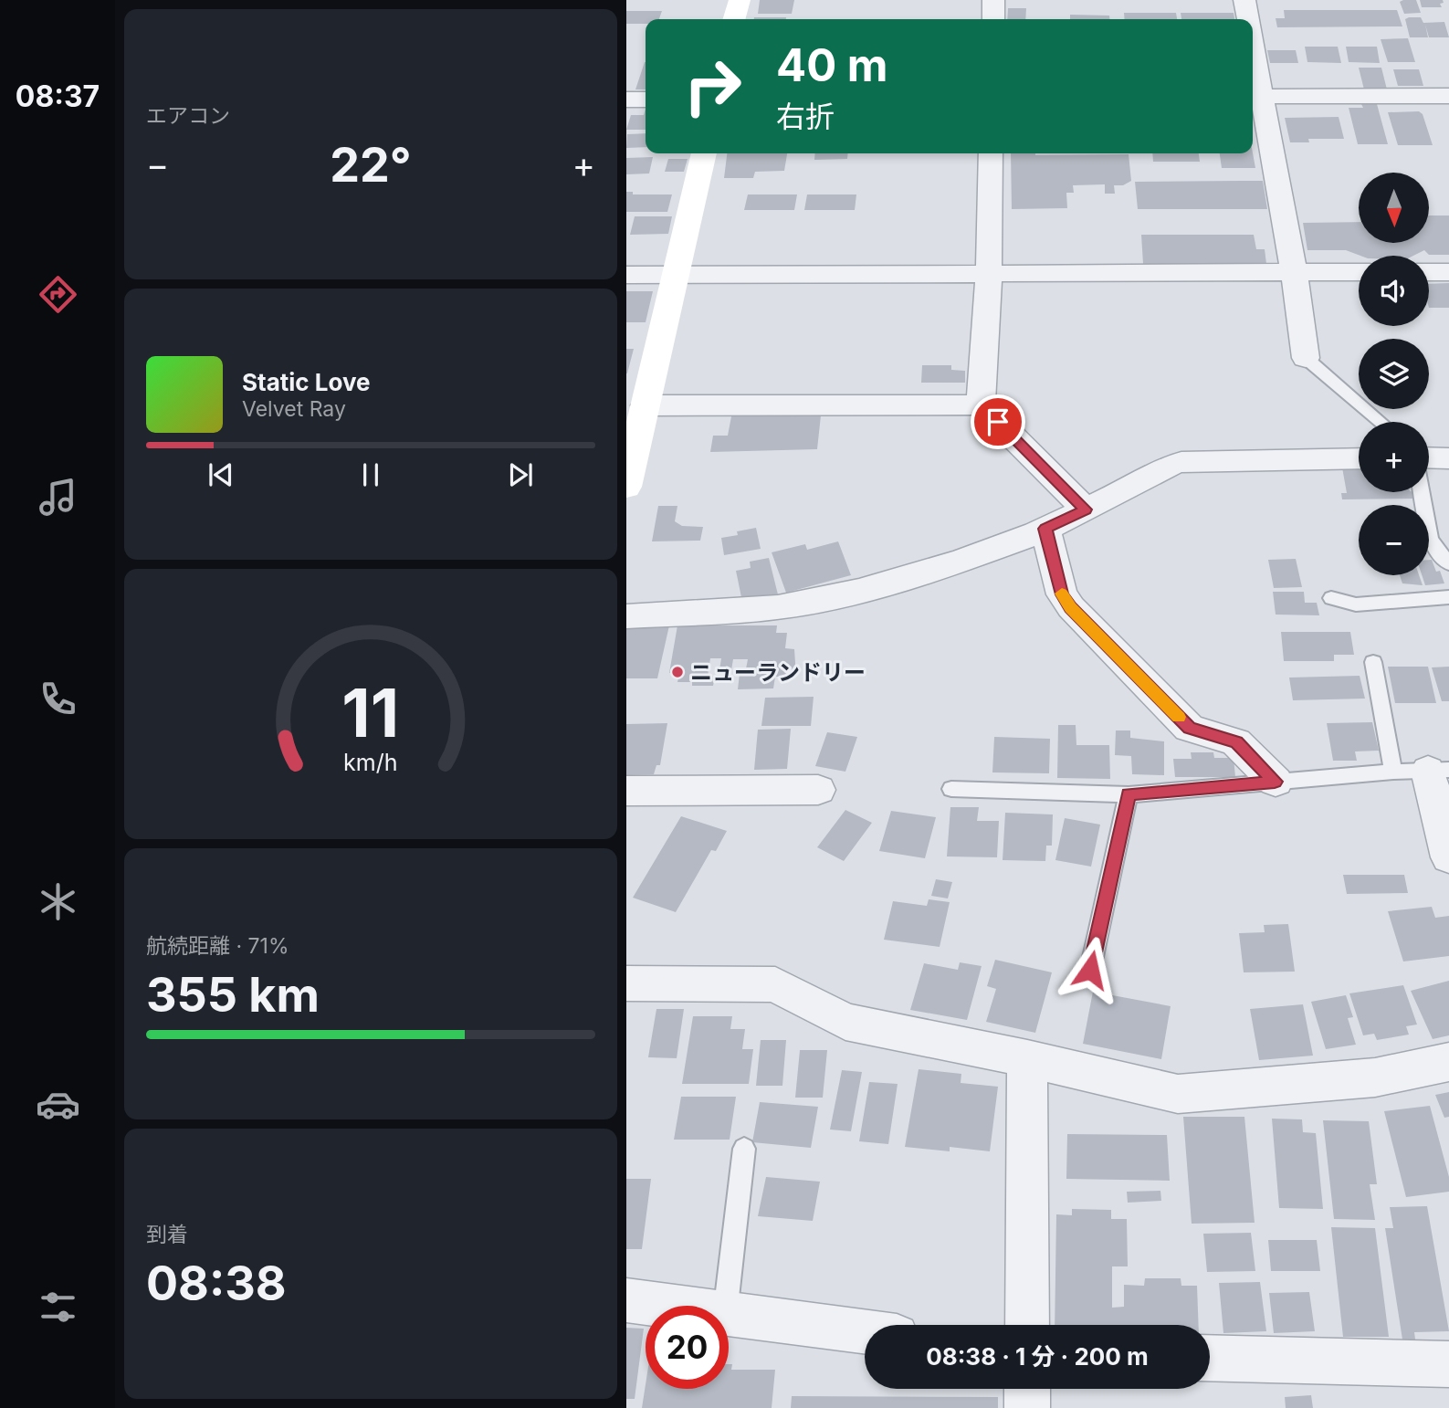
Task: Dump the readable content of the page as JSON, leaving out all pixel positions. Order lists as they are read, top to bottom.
{
  "places": ["ニューランドリー"],
  "north": "bottom",
  "page": {
    "tabs": "08:37",
    "tile": [
      "エアコン",
      ["航続距離 · 71%", "355 km"],
      ["到着", "08:38"]
    ],
    "turn": ["40 m", "右折"],
    "heat": ["−", "22°", "+"],
    "map_buttons": ["+", "−"],
    "song": ["Static Love", "Velvet Ray"],
    "limit": "20",
    "trip": "08:38 · 1 分 · 200 m",
    "gauge": ["11", "km/h"]
  }
}
